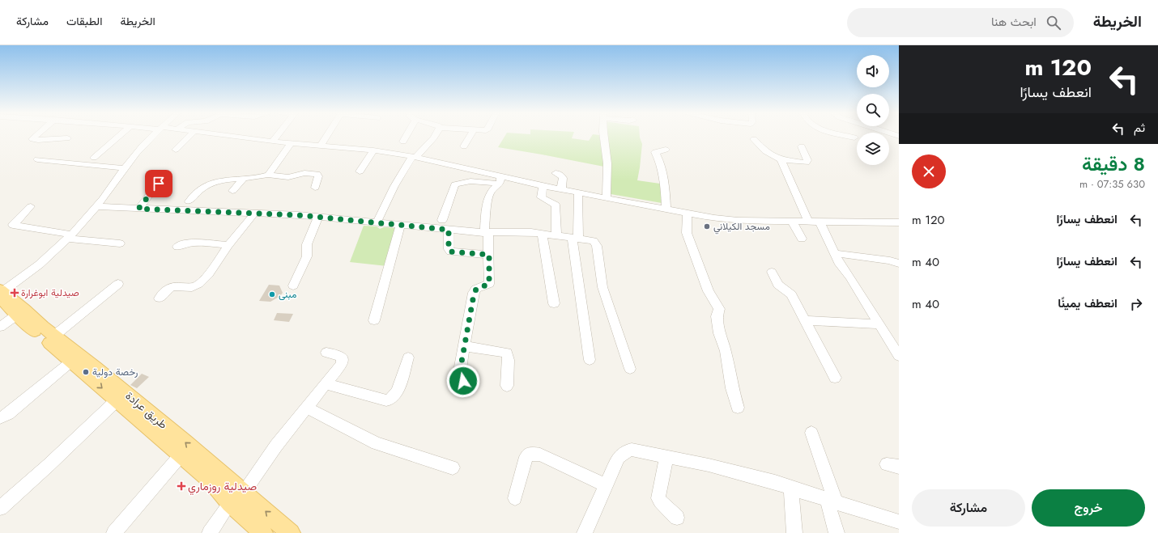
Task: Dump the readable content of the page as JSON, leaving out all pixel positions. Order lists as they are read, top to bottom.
{
  "streets": {
    "main road": ["طريق عرادة"]
  },
  "places": {
    "other": ["مسجد الكيلاني", "مبنى", "رخصة دولية"],
    "health": ["صيدلية ابوغرارة", "صيدلية روزماري"]
  },
  "page": {
    "header": "الخريطة",
    "search": "ابحث هنا",
    "nav": ["الخريطة", "الطبقات", "مشاركة"],
    "turn": ["120 m", "انعطف يسارًا"],
    "then": "ثم",
    "heading": ["8 دقيقة", "630 m · 07:35"],
    "list": [
      {
        "name": "انعطف يسارًا",
        "value": "120 m"
      },
      {
        "name": "انعطف يسارًا",
        "value": "40 m"
      },
      {
        "name": "انعطف يمينًا",
        "value": "40 m"
      }
    ],
    "buttons": ["خروج", "مشاركة"]
  }
}
